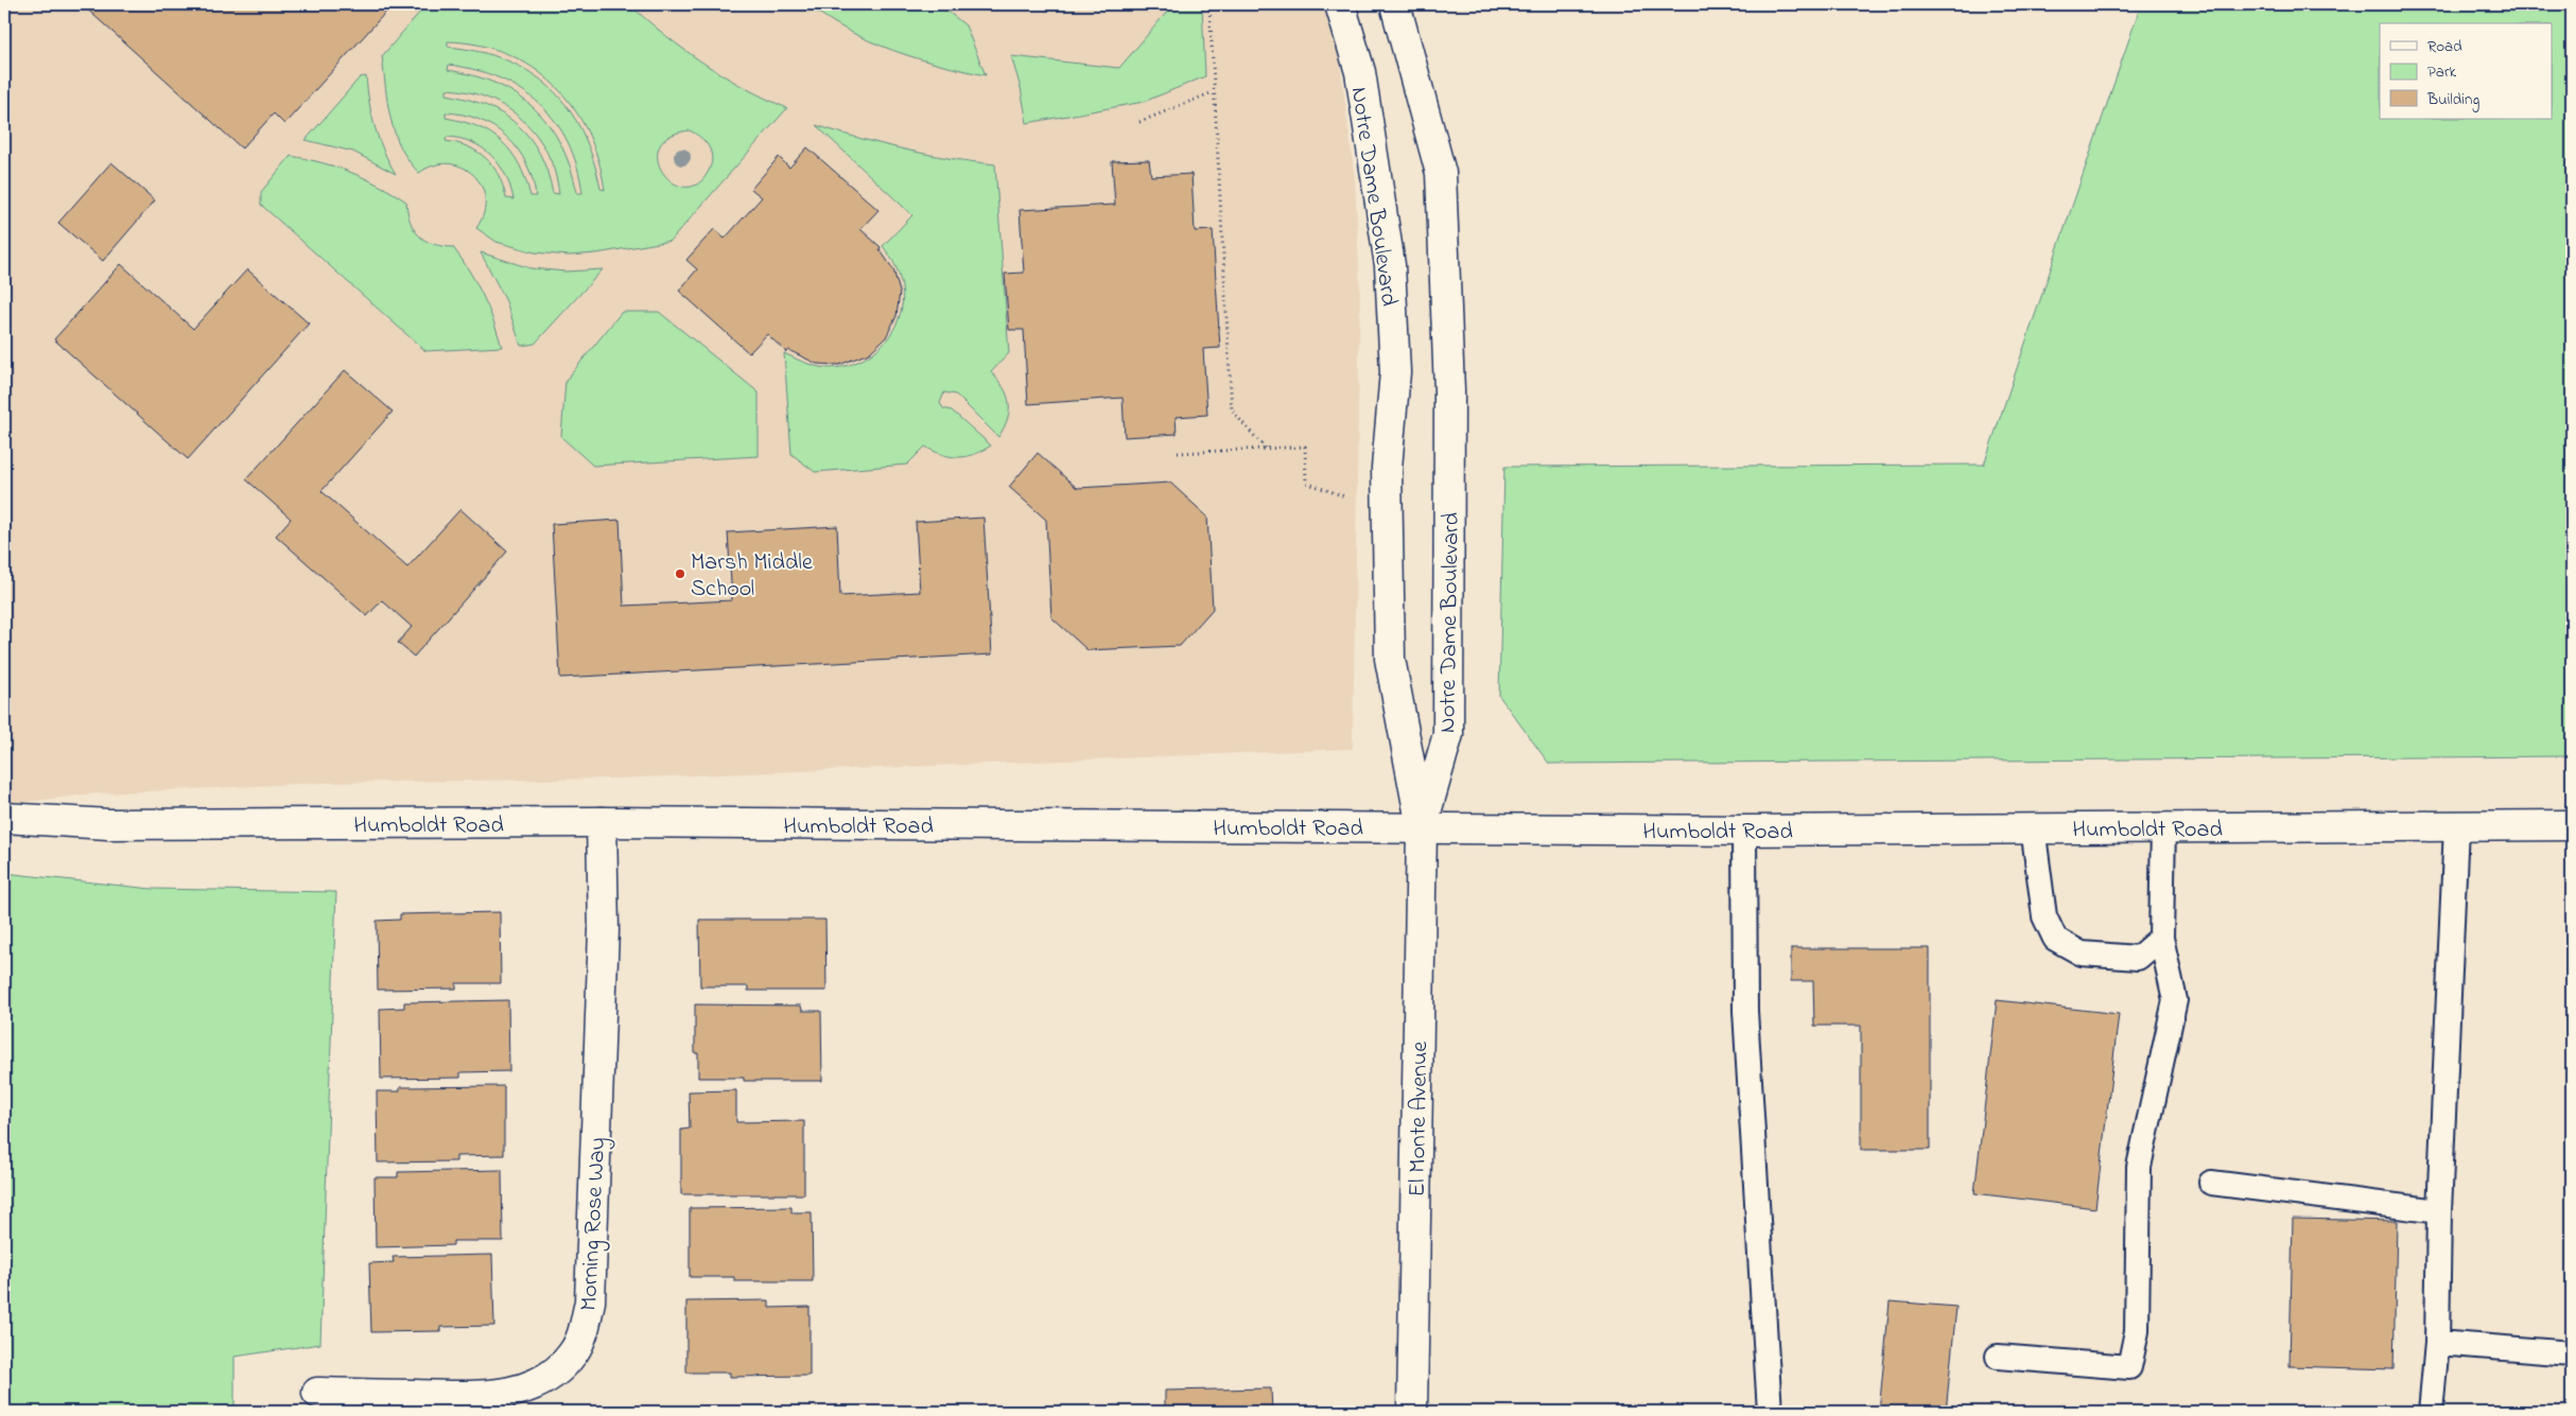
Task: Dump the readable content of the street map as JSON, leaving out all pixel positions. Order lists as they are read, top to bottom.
{
  "streets": {
    "street": [
      "Notre Dame Boulevard",
      "Humboldt Road",
      "El Monte Avenue",
      "Morning Rose Way"
    ]
  },
  "crossings": [
    ["Notre Dame Boulevard", "Humboldt Road"],
    ["Notre Dame Boulevard", "El Monte Avenue"],
    ["Humboldt Road", "El Monte Avenue"],
    ["Humboldt Road", "Morning Rose Way"]
  ],
  "places": ["Marsh Middle School"],
  "legend": ["Road", "Park", "Building"]
}
